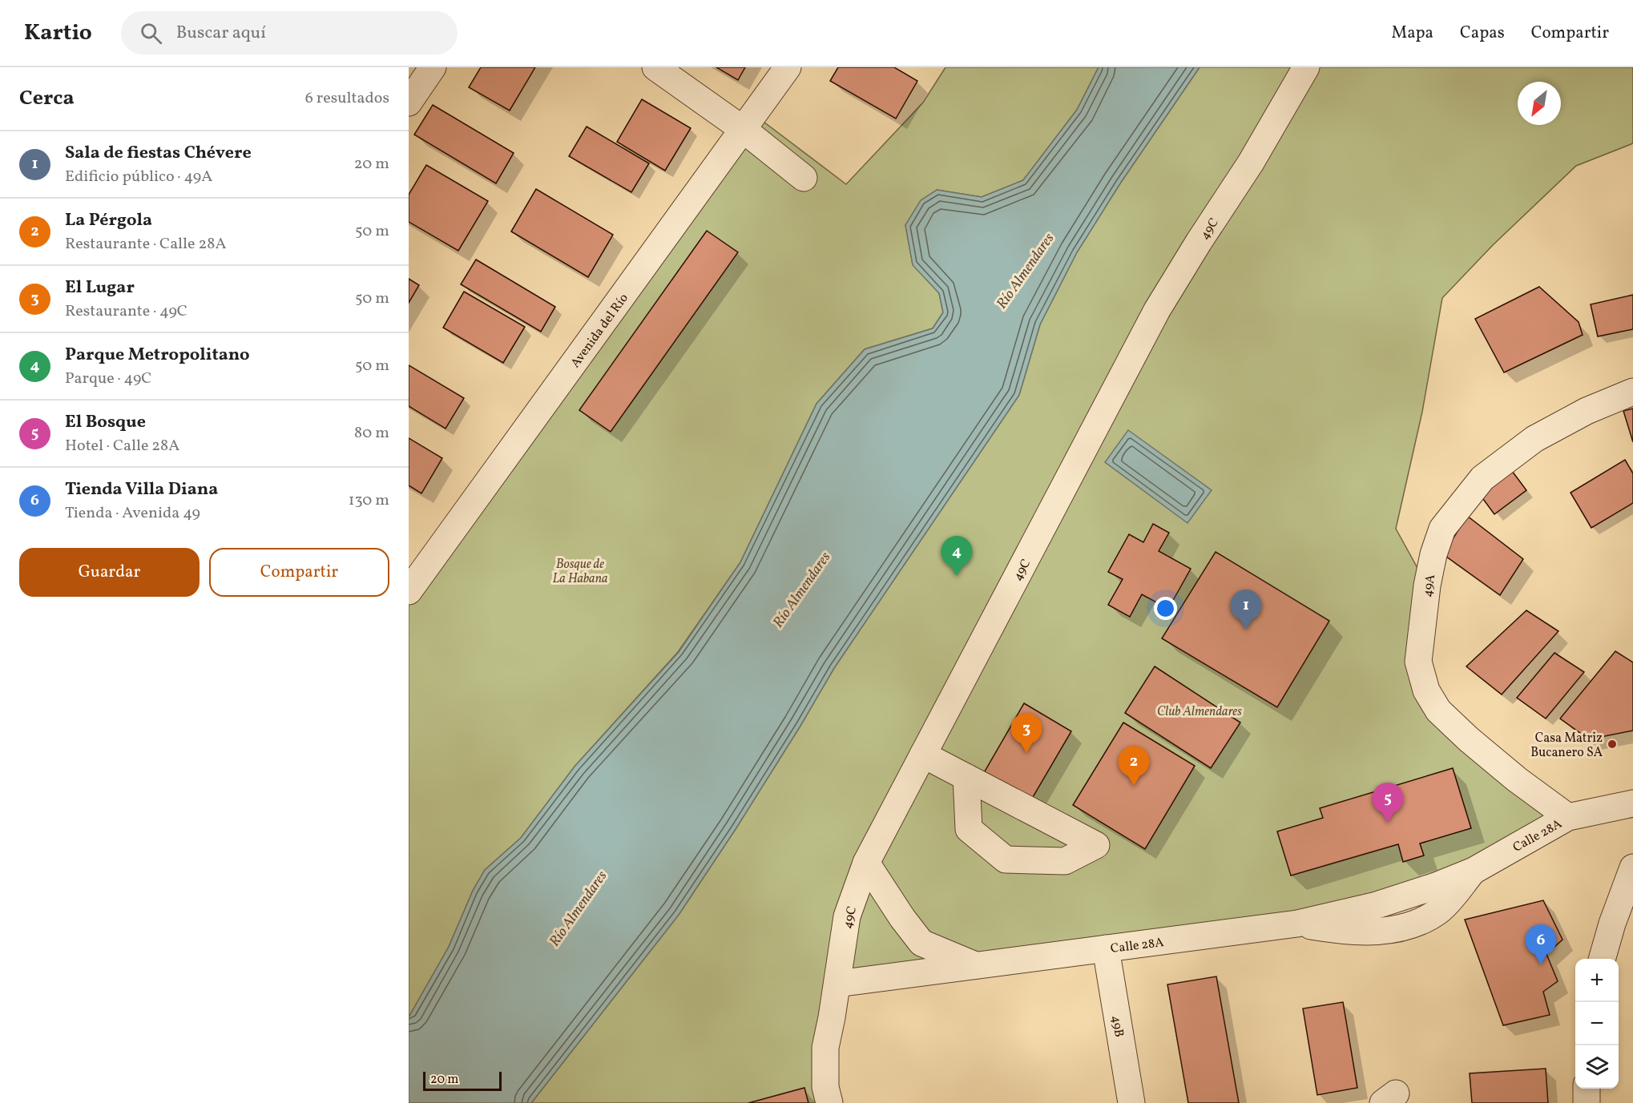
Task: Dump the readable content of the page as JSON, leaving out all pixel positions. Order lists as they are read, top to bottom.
{
  "streets": {
    "street": [
      "49C",
      "Avenida del Río",
      "49A",
      "Calle 28A",
      "49B"
    ]
  },
  "crossings": [
    ["49C", "Calle 28A"],
    ["49A", "Calle 28A"],
    ["Calle 28A", "49B"]
  ],
  "water": ["Río Almendares"],
  "parks": ["Bosque de La Habana", "Club Almendares"],
  "places": ["Casa Matriz Bucanero SA"],
  "scale_bar": "20 m",
  "north": "bottom left",
  "page": {
    "header": "Kartio",
    "search": "Buscar aquí",
    "nav": ["Mapa", "Capas", "Compartir"],
    "heading": ["Cerca", "6 resultados"],
    "list": [
      {
        "mark": "1",
        "name": "Sala de fiestas Chévere",
        "note": "Edificio público · 49A",
        "value": "20 m"
      },
      {
        "mark": "2",
        "name": "La Pérgola",
        "note": "Restaurante · Calle 28A",
        "value": "50 m"
      },
      {
        "mark": "3",
        "name": "El Lugar",
        "note": "Restaurante · 49C",
        "value": "50 m"
      },
      {
        "mark": "4",
        "name": "Parque Metropolitano",
        "note": "Parque · 49C",
        "value": "50 m"
      },
      {
        "mark": "5",
        "name": "El Bosque",
        "note": "Hotel · Calle 28A",
        "value": "80 m"
      },
      {
        "mark": "6",
        "name": "Tienda Villa Diana",
        "note": "Tienda · Avenida 49",
        "value": "130 m"
      }
    ],
    "buttons": ["Guardar", "Compartir"],
    "pins": [
      "4",
      "1",
      "3",
      "2",
      "5",
      "6"
    ],
    "map_buttons": ["+", "−"],
    "scale": "20 m"
  }
}
